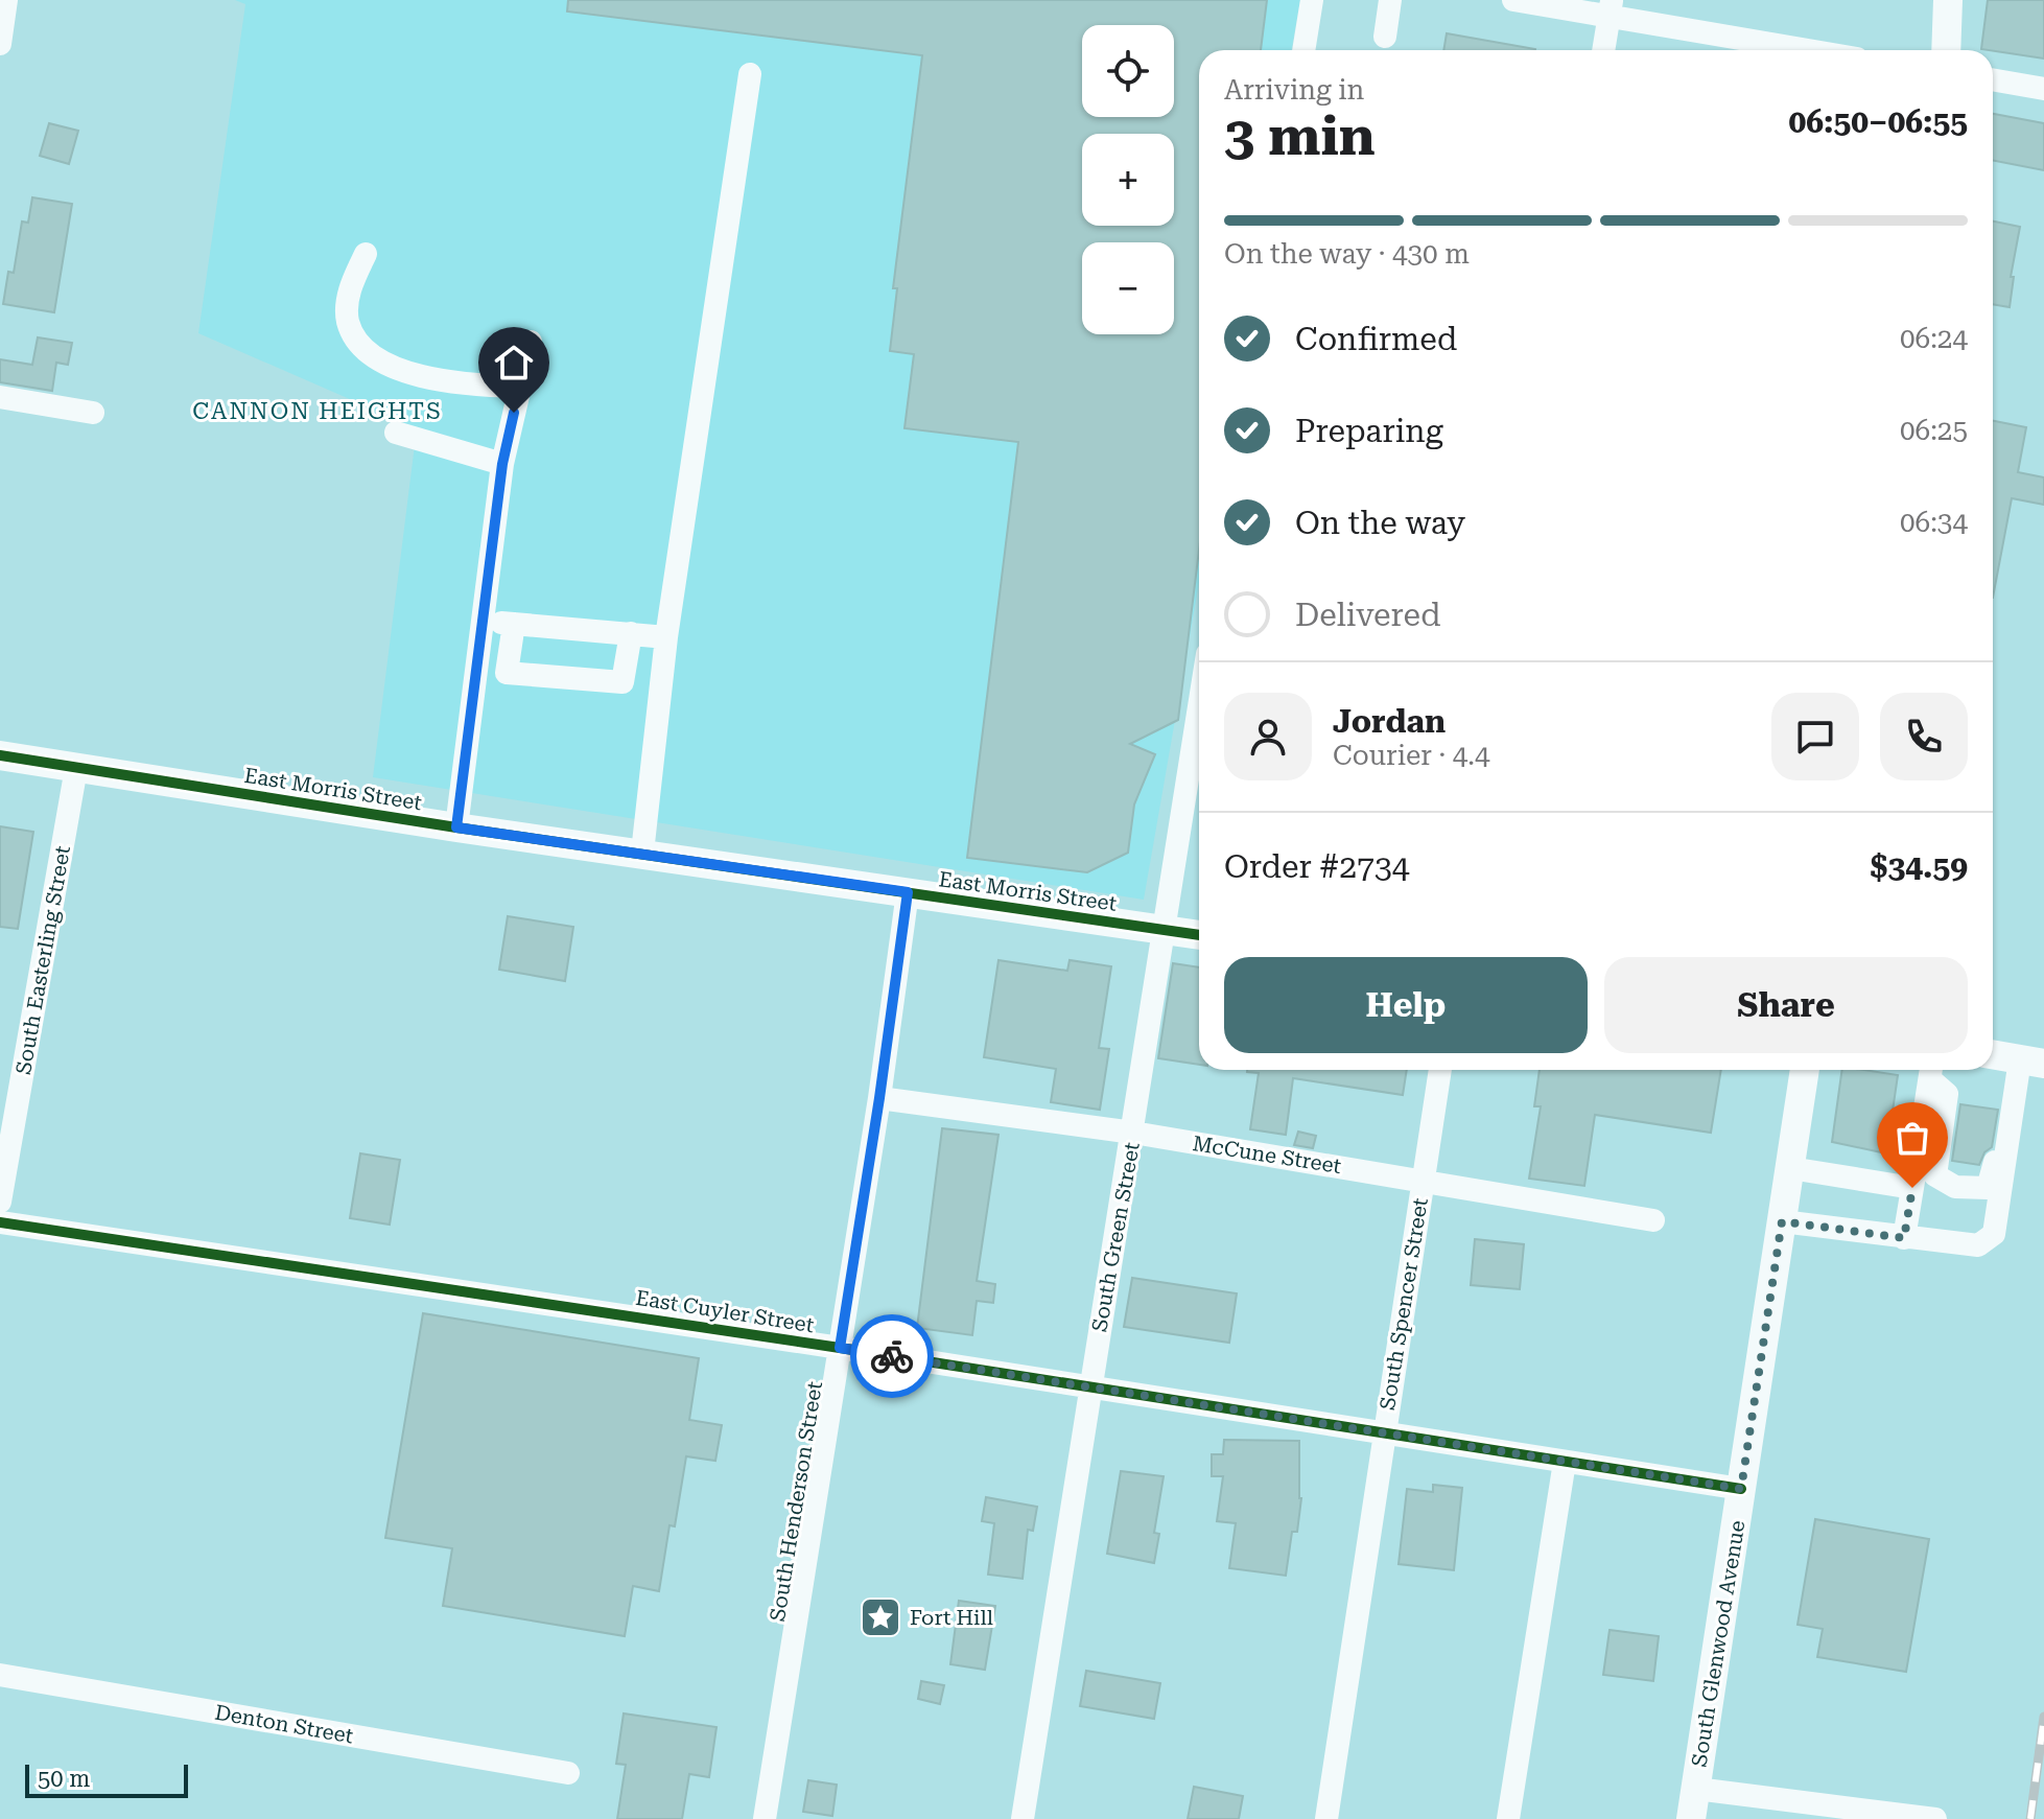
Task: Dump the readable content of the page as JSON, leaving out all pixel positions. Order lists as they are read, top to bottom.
{
  "streets": {
    "main road": ["East Morris Street", "South Glenwood Avenue"],
    "street": [
      "South Easterling Street",
      "McCune Street",
      "South Green Street",
      "South Spencer Street",
      "East Cuyler Street",
      "South Henderson Street",
      "Denton Street"
    ]
  },
  "crossings": [
    ["East Morris Street", "South Easterling Street"],
    ["East Morris Street", "South Green Street"],
    ["East Morris Street", "South Henderson Street"],
    ["McCune Street", "South Green Street"],
    ["McCune Street", "South Spencer Street"],
    ["McCune Street", "South Henderson Street"],
    ["South Green Street", "East Cuyler Street"],
    ["South Spencer Street", "East Cuyler Street"],
    ["East Cuyler Street", "South Henderson Street"],
    ["East Cuyler Street", "South Glenwood Avenue"]
  ],
  "districts": ["CANNON HEIGHTS"],
  "places": {
    "place": ["Fort Hill"]
  },
  "scale_bar": "50 m",
  "page": {
    "map_buttons": ["+", "−"],
    "heading": ["3 min", "Arriving in", "06:50–06:55"],
    "panel": [
      "Jordan",
      "Courier · 4.4",
      "Order #2734",
      "$34.59"
    ],
    "bar": "On the way · 430 m",
    "list": [
      ["Confirmed", "06:24"],
      ["Preparing", "06:25"],
      ["On the way", "06:34"],
      "Delivered"
    ],
    "buttons": ["Help", "Share"],
    "scale": "50 m"
  }
}
